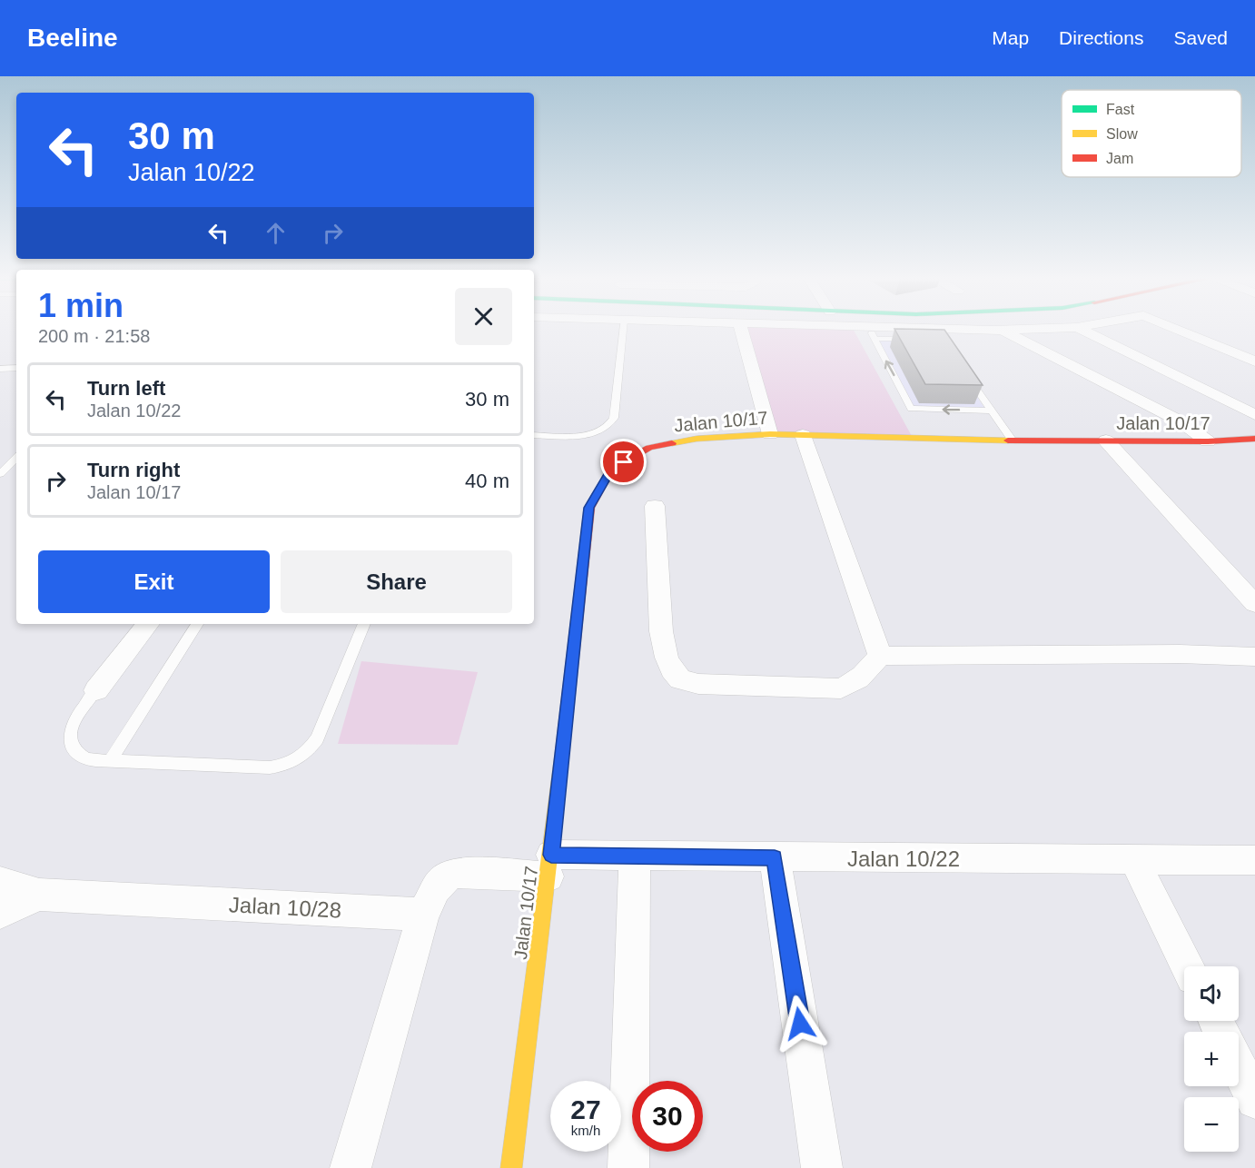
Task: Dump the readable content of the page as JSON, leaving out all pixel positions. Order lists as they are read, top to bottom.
{
  "streets": {
    "street": ["Jalan 10/17", "Jalan 10/22", "Jalan 10/28"]
  },
  "crossings": [
    ["Jalan 10/17", "Jalan 10/22"]
  ],
  "legend": ["Fast", "Slow", "Jam"],
  "page": {
    "header": "Beeline",
    "nav": ["Map", "Directions", "Saved"],
    "turn": ["30 m", "Jalan 10/22"],
    "heading": ["1 min", "200 m · 21:58"],
    "list": [
      {
        "name": "Turn left",
        "note": "Jalan 10/22",
        "value": "30 m"
      },
      {
        "name": "Turn right",
        "note": "Jalan 10/17",
        "value": "40 m"
      }
    ],
    "buttons": ["Exit", "Share"],
    "map_buttons": ["+", "−"],
    "speed": "27 km/h",
    "limit": "30"
  }
}
